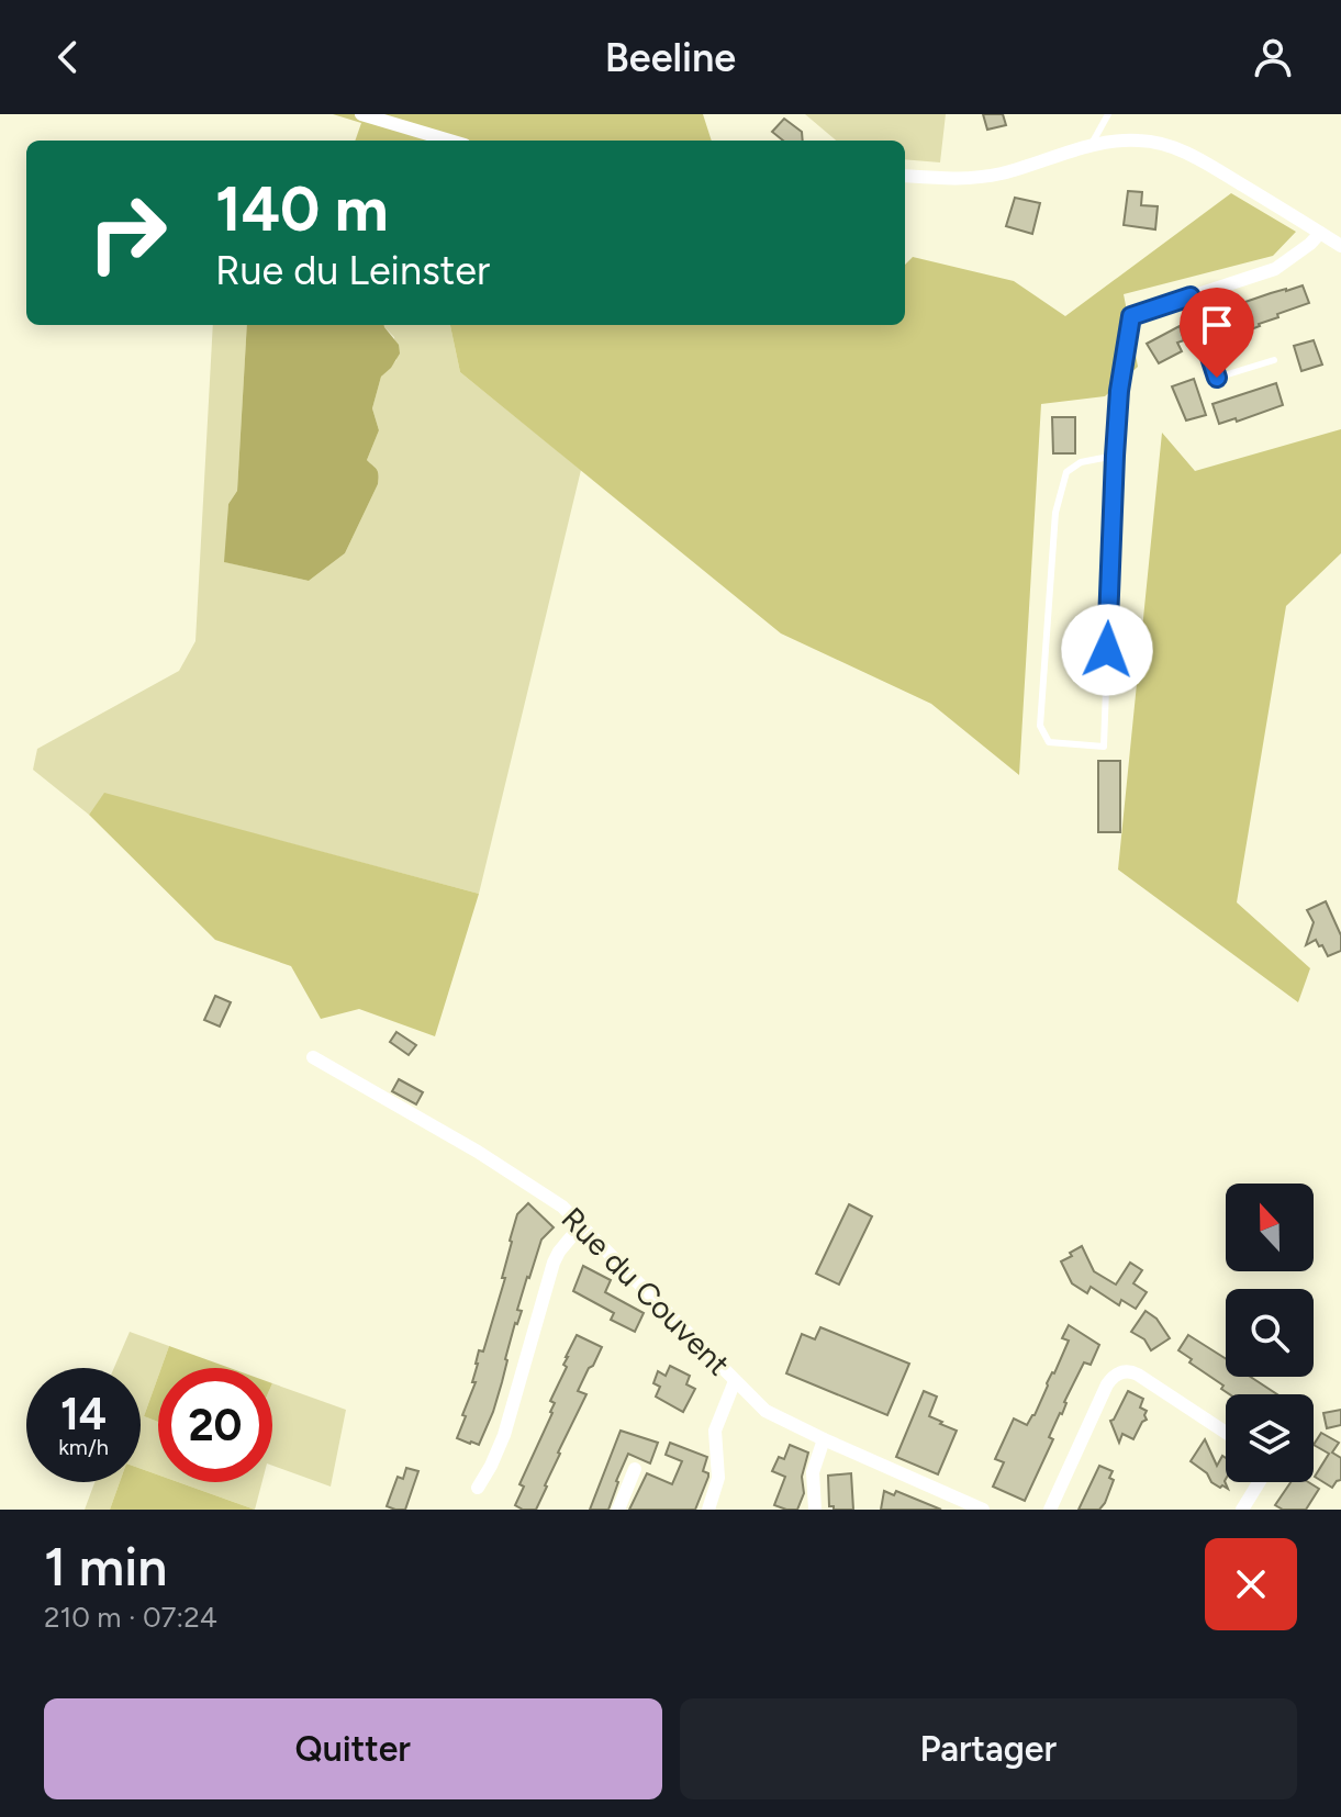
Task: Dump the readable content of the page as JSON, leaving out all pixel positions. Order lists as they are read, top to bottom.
{
  "streets": {
    "street": ["Rue du Couvent"]
  },
  "north": "top",
  "page": {
    "header": "Beeline",
    "turn": ["140 m", "Rue du Leinster"],
    "speed": "14 km/h",
    "limit": "20",
    "heading": ["1 min", "210 m · 07:24"],
    "buttons": ["Quitter", "Partager"]
  }
}
